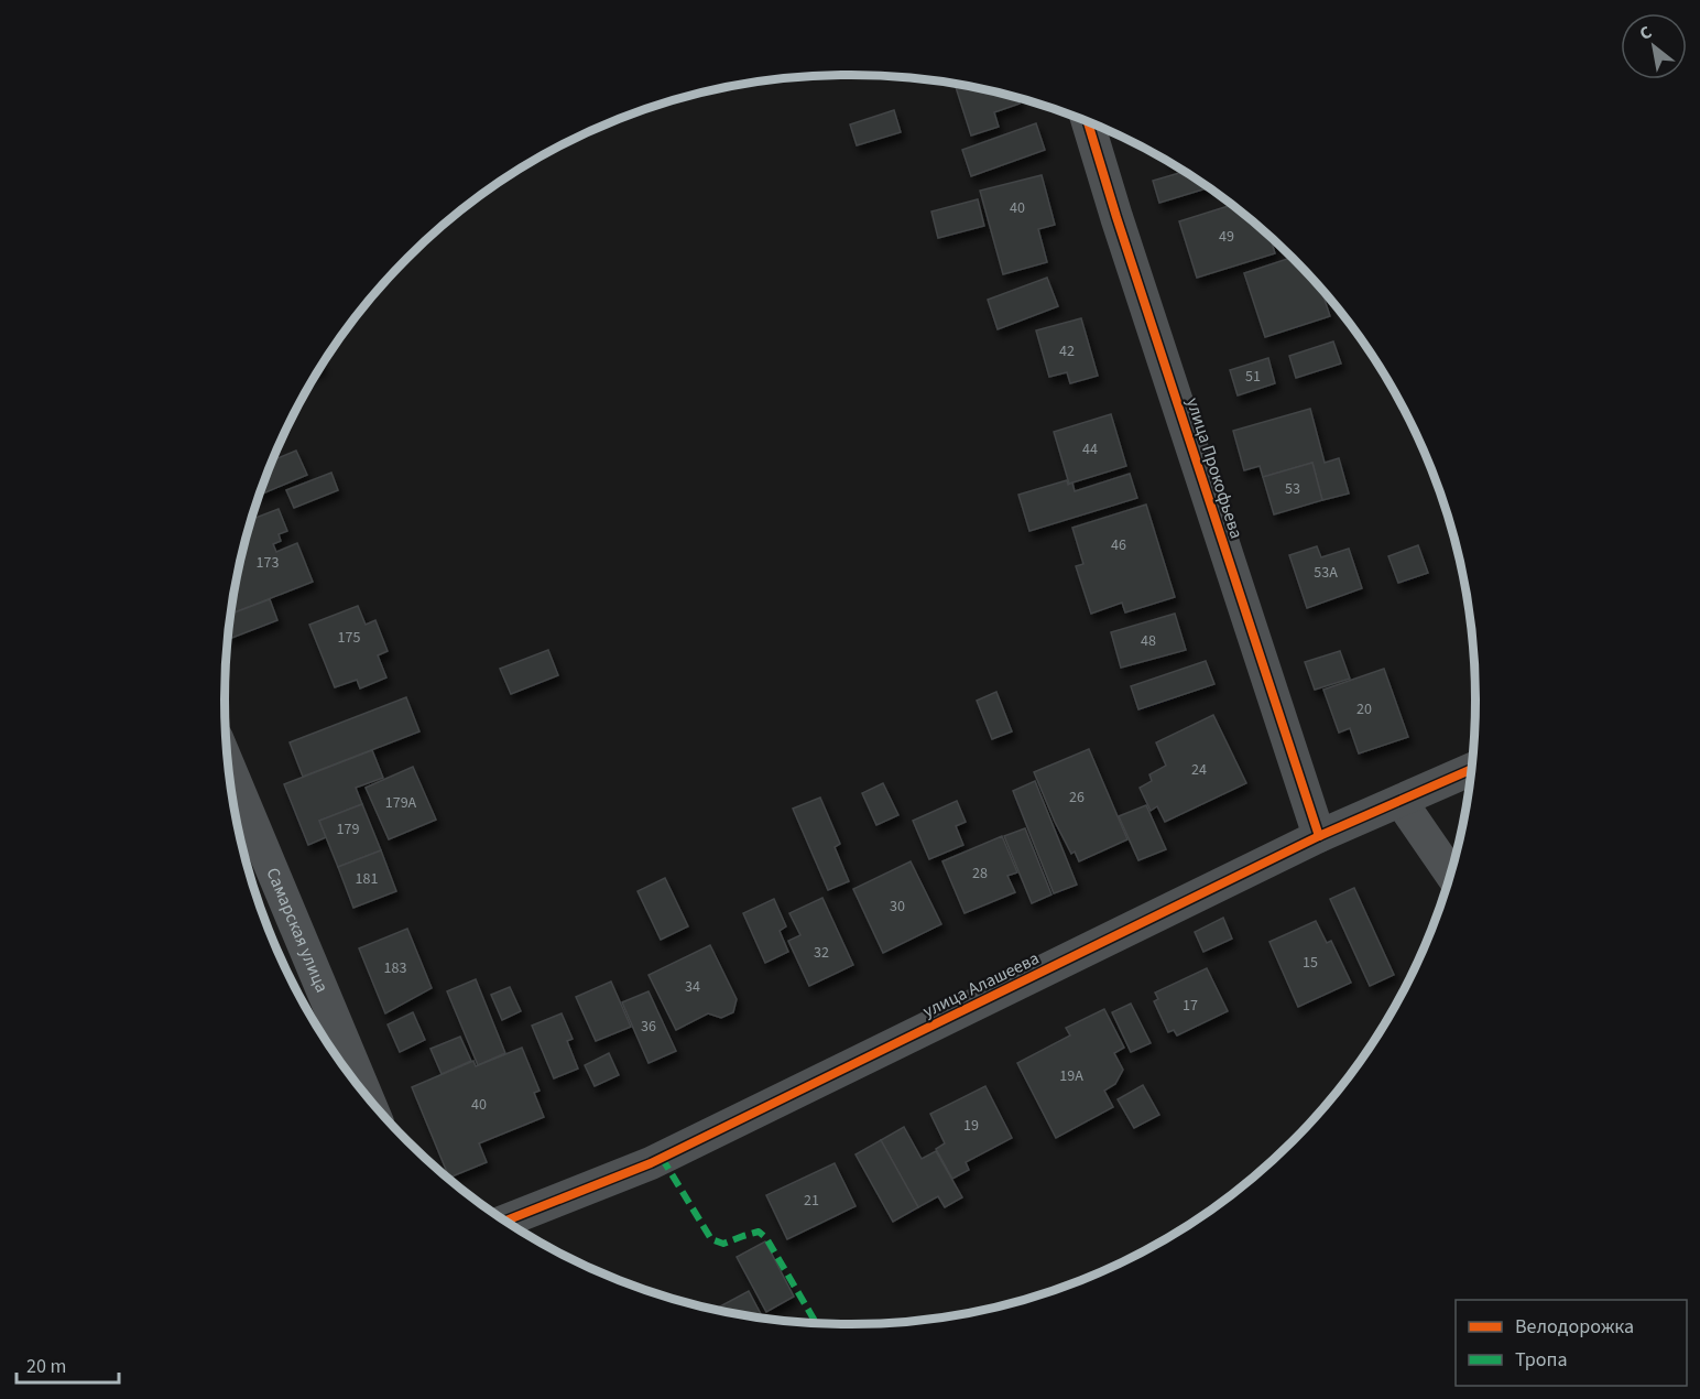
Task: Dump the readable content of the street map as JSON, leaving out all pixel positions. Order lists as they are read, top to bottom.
{
  "streets": {
    "street": ["улица Прокофьева", "Самарская улица", "улица Алашеева"]
  },
  "crossings": [
    ["улица Прокофьева", "улица Алашеева"]
  ],
  "house_numbers": [
    "40",
    "49",
    "42",
    "51",
    "44",
    "53",
    "46",
    "173",
    "53А",
    "175",
    "48",
    "20",
    "24",
    "26",
    "179А",
    "179",
    "28",
    "181",
    "30",
    "32",
    "15",
    "183",
    "34",
    "17",
    "36",
    "19А",
    "40",
    "19",
    "21"
  ],
  "legend": ["Велодорожка", "Тропа"],
  "scale_bar": "20 m",
  "north": "top left"
}
